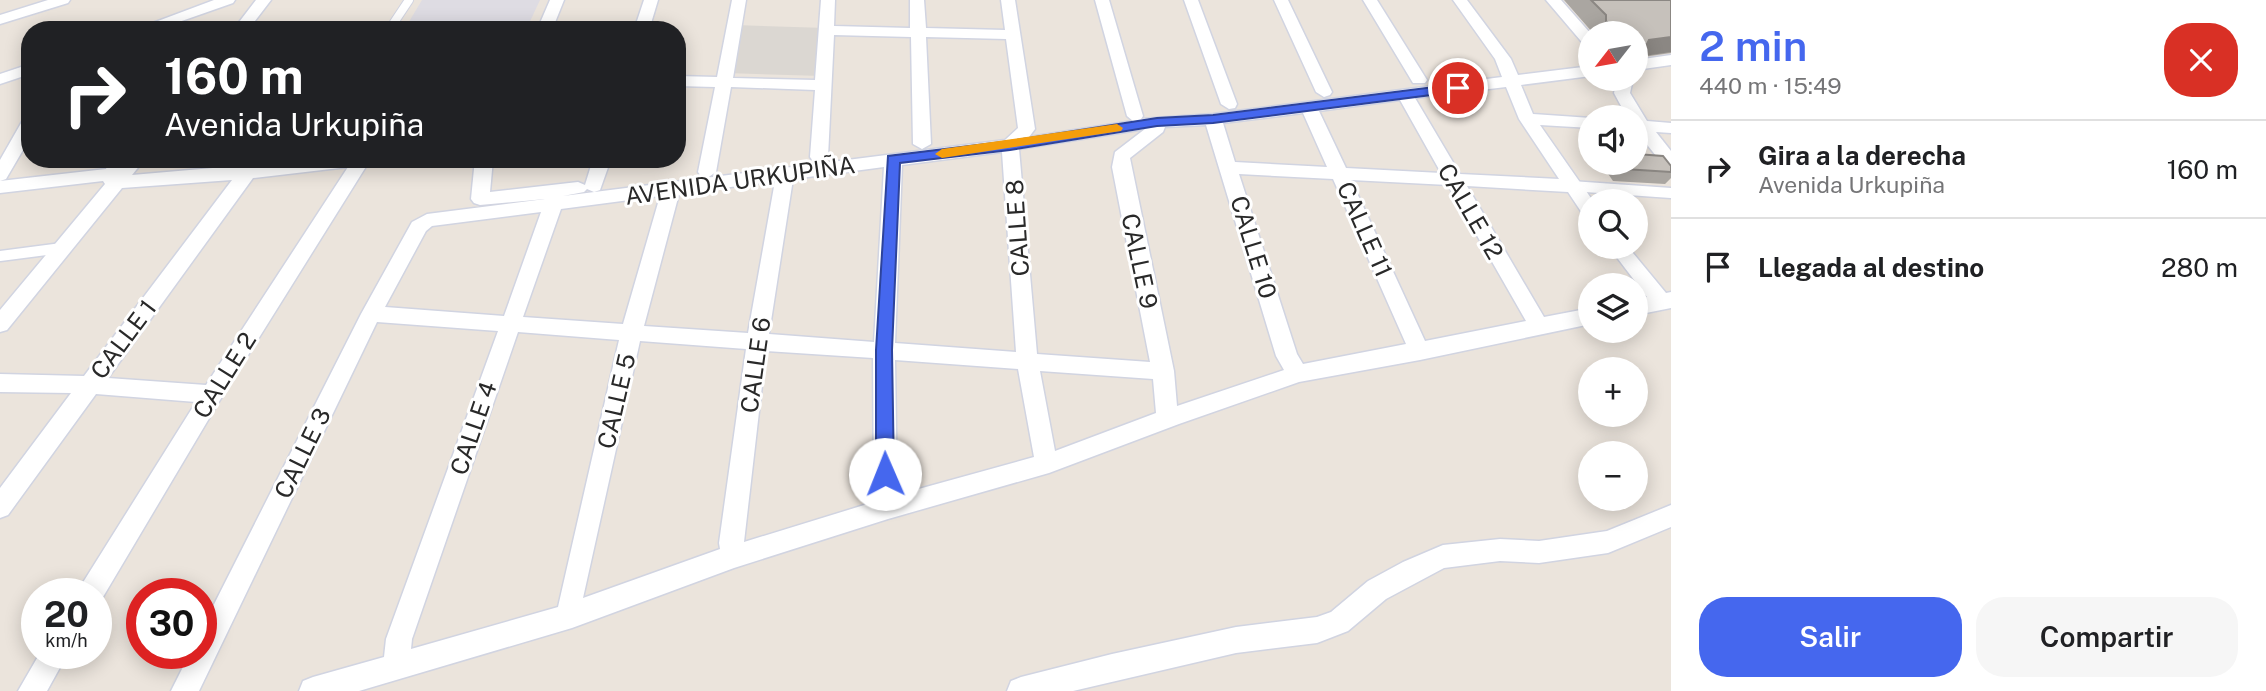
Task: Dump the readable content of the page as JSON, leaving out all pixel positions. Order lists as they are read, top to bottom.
{
  "streets": {
    "street": [
      "AVENIDA URKUPIÑA",
      "CALLE 12",
      "CALLE 8",
      "CALLE 11",
      "CALLE 10",
      "CALLE 9",
      "CALLE 1",
      "CALLE 6",
      "CALLE 2",
      "CALLE 5",
      "CALLE 4",
      "CALLE 3"
    ]
  },
  "crossings": [
    ["AVENIDA URKUPIÑA", "CALLE 12"],
    ["AVENIDA URKUPIÑA", "CALLE 8"],
    ["AVENIDA URKUPIÑA", "CALLE 11"],
    ["AVENIDA URKUPIÑA", "CALLE 10"],
    ["AVENIDA URKUPIÑA", "CALLE 9"],
    ["AVENIDA URKUPIÑA", "CALLE 6"],
    ["AVENIDA URKUPIÑA", "CALLE 5"],
    ["AVENIDA URKUPIÑA", "CALLE 4"],
    ["AVENIDA URKUPIÑA", "CALLE 3"]
  ],
  "north": "bottom left",
  "page": {
    "heading": ["2 min", "440 m · 15:49"],
    "map_buttons": ["+", "−"],
    "turn": ["160 m", "Avenida Urkupiña"],
    "list": [
      {
        "name": "Gira a la derecha",
        "note": "Avenida Urkupiña",
        "value": "160 m"
      },
      {
        "name": "Llegada al destino",
        "value": "280 m"
      }
    ],
    "speed": "20 km/h",
    "limit": "30",
    "buttons": ["Salir", "Compartir"]
  }
}
